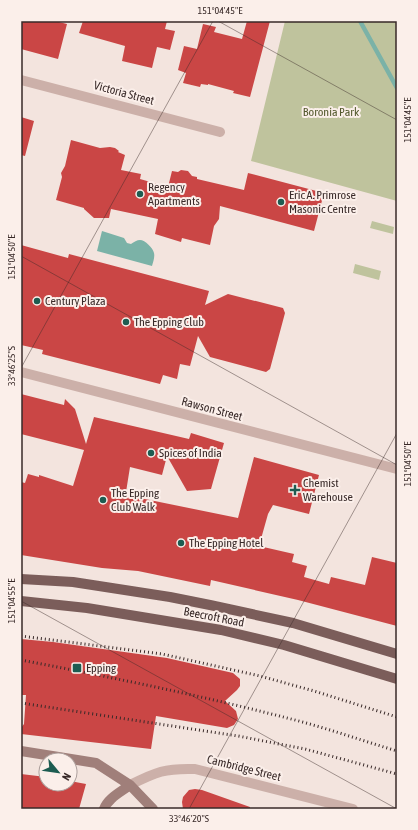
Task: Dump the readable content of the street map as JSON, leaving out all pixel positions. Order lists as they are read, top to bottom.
{
  "streets": {
    "main road": ["Beecroft Road"],
    "street": ["Victoria Street", "Rawson Street", "Cambridge Street"]
  },
  "parks": ["Boronia Park"],
  "places": {
    "other": [
      "Regency Apartments",
      "Eric A. Primrose Masonic Centre",
      "Century Plaza",
      "The Epping Club",
      "Spices of India",
      "The Epping Club Walk",
      "The Epping Hotel"
    ],
    "health": ["Chemist Warehouse"],
    "transit": ["Epping"]
  },
  "north": "bottom right",
  "coordinates": [
    "151°04'45\"E",
    "151°04'50\"E",
    "33°46'25\"S",
    "151°04'55\"E",
    "33°46'20\"S"
  ]
}
